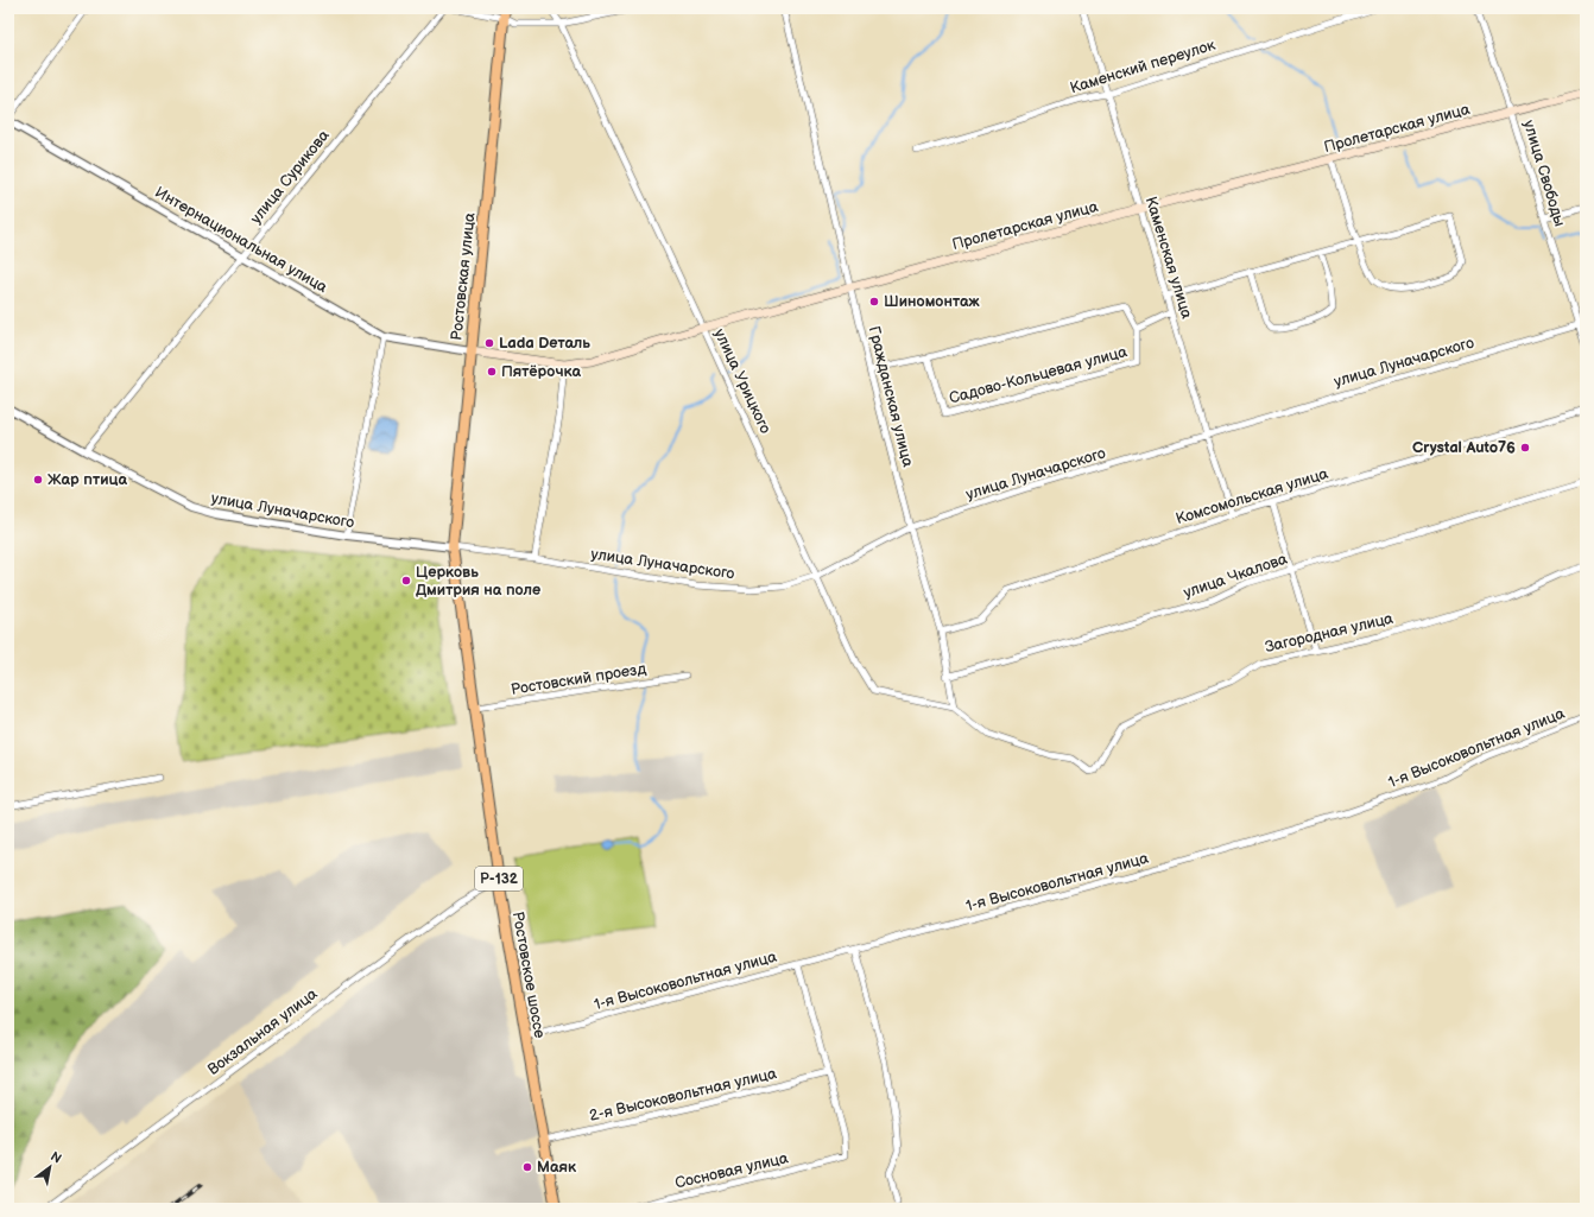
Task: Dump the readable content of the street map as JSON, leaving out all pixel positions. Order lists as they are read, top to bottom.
{
  "streets": {
    "main road": [
      "Пролетарская улица",
      "Ростовская улица",
      "Р-132",
      "Ростовское шоссе"
    ],
    "street": [
      "Каменский переулок",
      "улица Свободы",
      "улица Сурикова",
      "Интернациональная улица",
      "Каменская улица",
      "улица Луначарского",
      "Садово-Кольцевая улица",
      "улица Урицкого",
      "Гражданская улица",
      "Комсомольская улица",
      "улица Чкалова",
      "Загородная улица",
      "Ростовский проезд",
      "1-я Высоковольтная улица",
      "Вокзальная улица",
      "2-я Высоковольтная улица",
      "Сосновая улица"
    ]
  },
  "crossings": [
    ["Каменский переулок", "Каменская улица"],
    ["Пролетарская улица", "улица Свободы"],
    ["Пролетарская улица", "Интернациональная улица"],
    ["Пролетарская улица", "Каменская улица"],
    ["Пролетарская улица", "Ростовская улица"],
    ["Пролетарская улица", "улица Урицкого"],
    ["Пролетарская улица", "Гражданская улица"],
    ["улица Свободы", "улица Луначарского"],
    ["улица Сурикова", "Интернациональная улица"],
    ["улица Сурикова", "улица Луначарского"],
    ["Интернациональная улица", "Ростовская улица"],
    ["Каменская улица", "улица Луначарского"],
    ["Каменская улица", "Садово-Кольцевая улица"],
    ["Каменская улица", "Комсомольская улица"],
    ["Ростовская улица", "улица Луначарского"],
    ["Ростовская улица", "Ростовское шоссе"],
    ["улица Луначарского", "улица Урицкого"],
    ["улица Луначарского", "Гражданская улица"],
    ["улица Луначарского", "Ростовское шоссе"],
    ["Садово-Кольцевая улица", "Гражданская улица"],
    ["улица Урицкого", "Гражданская улица"],
    ["улица Урицкого", "Загородная улица"],
    ["Гражданская улица", "Комсомольская улица"],
    ["Гражданская улица", "улица Чкалова"],
    ["Гражданская улица", "Загородная улица"],
    ["Ростовский проезд", "Ростовское шоссе"],
    ["1-я Высоковольтная улица", "Ростовское шоссе"],
    ["Ростовское шоссе", "Вокзальная улица"],
    ["Ростовское шоссе", "2-я Высоковольтная улица"],
    ["2-я Высоковольтная улица", "Сосновая улица"]
  ],
  "places": [
    "Шиномонтаж",
    "Lada Dеталь",
    "Пятёрочка",
    "Crystal Auto76",
    "Жар птица",
    "Церковь Дмитрия на поле",
    "Маяк"
  ],
  "north": "top right"
}
